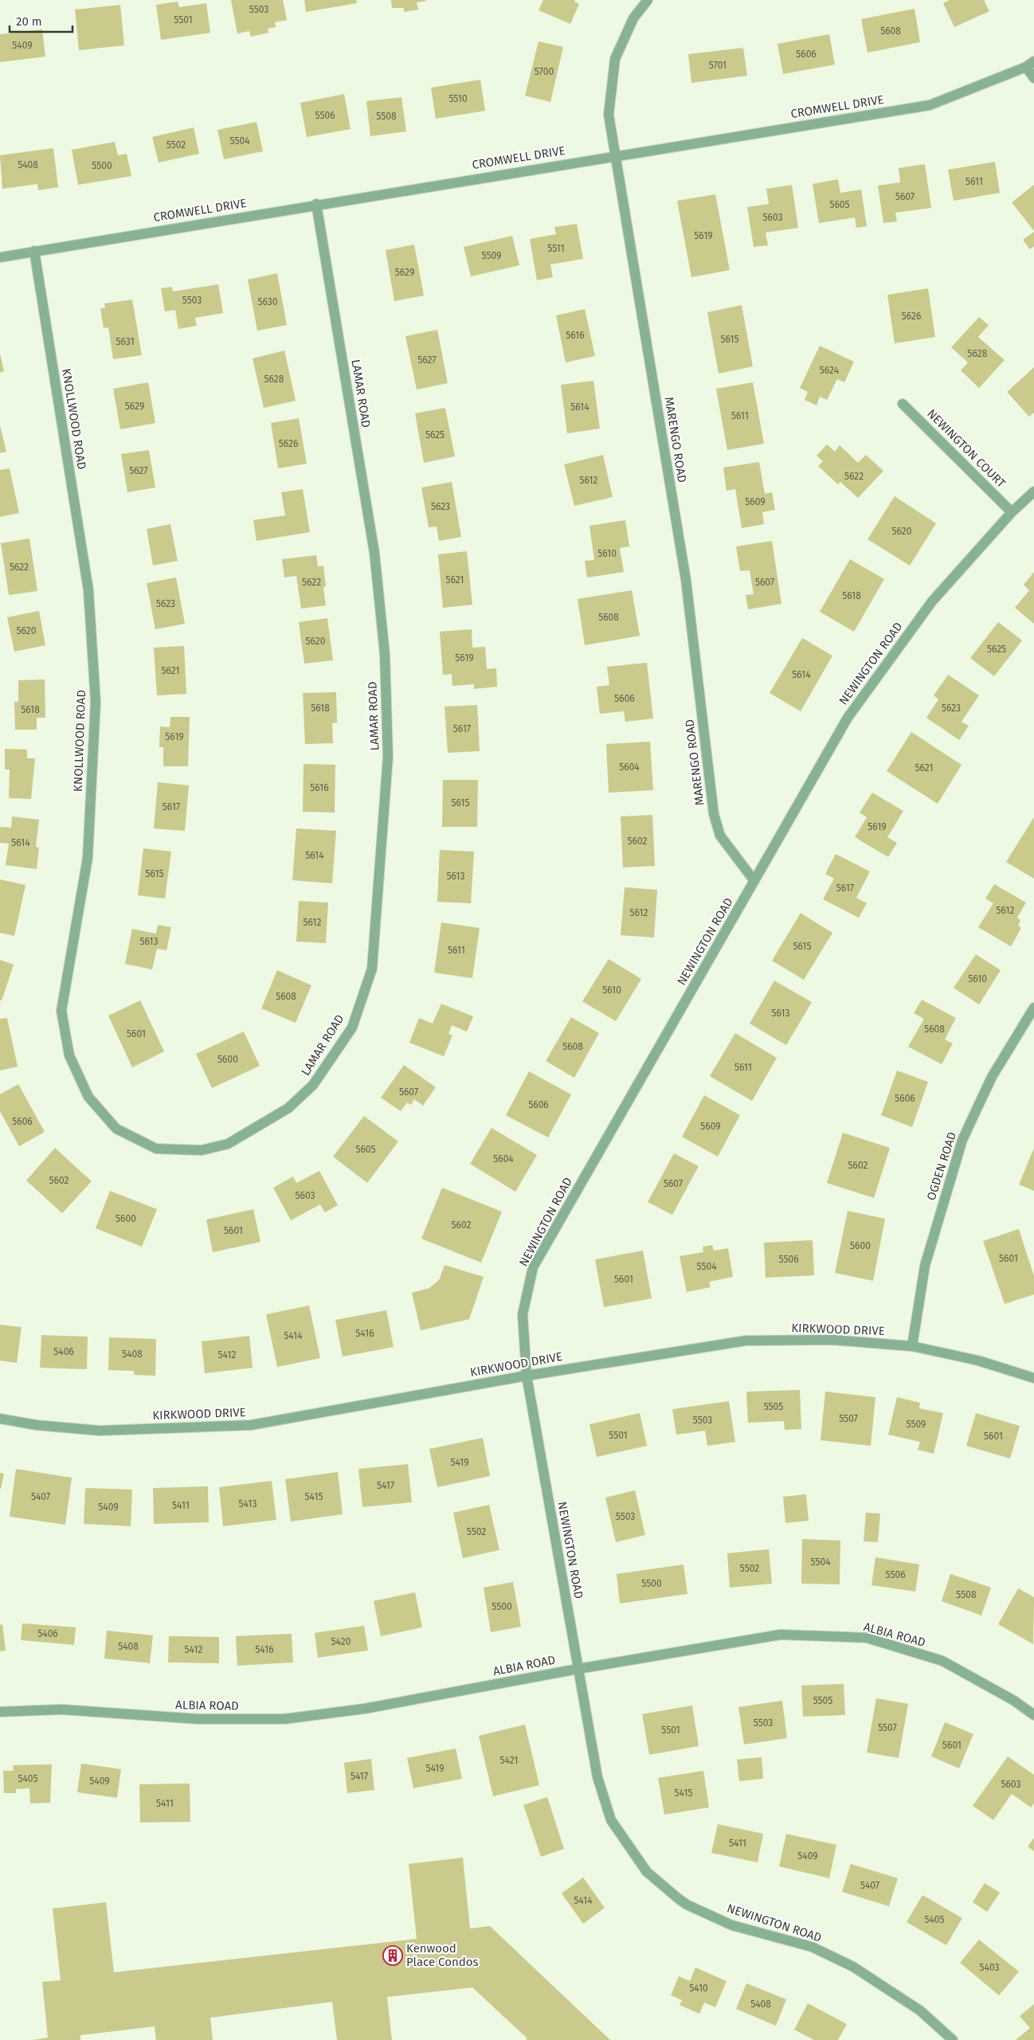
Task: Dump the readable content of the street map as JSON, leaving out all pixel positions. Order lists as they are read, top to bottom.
{
  "streets": {
    "street": [
      "CROMWELL DRIVE",
      "LAMAR ROAD",
      "KNOLLWOOD ROAD",
      "MARENGO ROAD",
      "NEWINGTON COURT",
      "NEWINGTON ROAD",
      "OGDEN ROAD",
      "KIRKWOOD DRIVE",
      "ALBIA ROAD"
    ]
  },
  "crossings": [
    ["CROMWELL DRIVE", "LAMAR ROAD"],
    ["CROMWELL DRIVE", "KNOLLWOOD ROAD"],
    ["CROMWELL DRIVE", "MARENGO ROAD"],
    ["LAMAR ROAD", "KNOLLWOOD ROAD"],
    ["MARENGO ROAD", "NEWINGTON ROAD"],
    ["NEWINGTON COURT", "NEWINGTON ROAD"],
    ["NEWINGTON ROAD", "KIRKWOOD DRIVE"],
    ["NEWINGTON ROAD", "ALBIA ROAD"],
    ["OGDEN ROAD", "KIRKWOOD DRIVE"]
  ],
  "places": {
    "building": ["Kenwood Place Condos"]
  },
  "house_numbers": [
    "5503",
    "5501",
    "5608",
    "5409",
    "5606",
    "5701",
    "5700",
    "5510",
    "5506",
    "5508",
    "5504",
    "5502",
    "5408",
    "5500",
    "5611",
    "5607",
    "5605",
    "5603",
    "5619",
    "5511",
    "5509",
    "5629",
    "5503",
    "5630",
    "5626",
    "5616",
    "5615",
    "5631",
    "5628",
    "5627",
    "5624",
    "5628",
    "5629",
    "5614",
    "5611",
    "5625",
    "5626",
    "5627",
    "5622",
    "5612",
    "5609",
    "5623",
    "5620",
    "5610",
    "5622",
    "5621",
    "5622",
    "5607",
    "5618",
    "5623",
    "5608",
    "5620",
    "5620",
    "5625",
    "5619",
    "5621",
    "5614",
    "5606",
    "5618",
    "5623",
    "5618",
    "5617",
    "5619",
    "5604",
    "5621",
    "5616",
    "5615",
    "5617",
    "5619",
    "5602",
    "5614",
    "5614",
    "5615",
    "5613",
    "5617",
    "5612",
    "5612",
    "5612",
    "5613",
    "5615",
    "5611",
    "5610",
    "5610",
    "5608",
    "5613",
    "5608",
    "5601",
    "5608",
    "5600",
    "5611",
    "5607",
    "5606",
    "5606",
    "5606",
    "5609",
    "5605",
    "5604",
    "5602",
    "5602",
    "5607",
    "5603",
    "5600",
    "5602",
    "5601",
    "5600",
    "5601",
    "5506",
    "5504",
    "5601",
    "5416",
    "5414",
    "5406",
    "5408",
    "5412",
    "5505",
    "5507",
    "5503",
    "5509",
    "5501",
    "5601",
    "5419",
    "5417",
    "5407",
    "5415",
    "5413",
    "5411",
    "5409",
    "5503",
    "5502",
    "5504",
    "5502",
    "5506",
    "5500",
    "5508",
    "5500",
    "5406",
    "5420",
    "5408",
    "5412",
    "5416",
    "5505",
    "5503",
    "5507",
    "5501",
    "5601",
    "5421",
    "5419",
    "5417",
    "5405",
    "5409",
    "5603",
    "5415",
    "5411",
    "5411",
    "5409",
    "5407",
    "5414",
    "5405",
    "5403",
    "5410",
    "5408"
  ],
  "scale_bar": "20 m"
}
